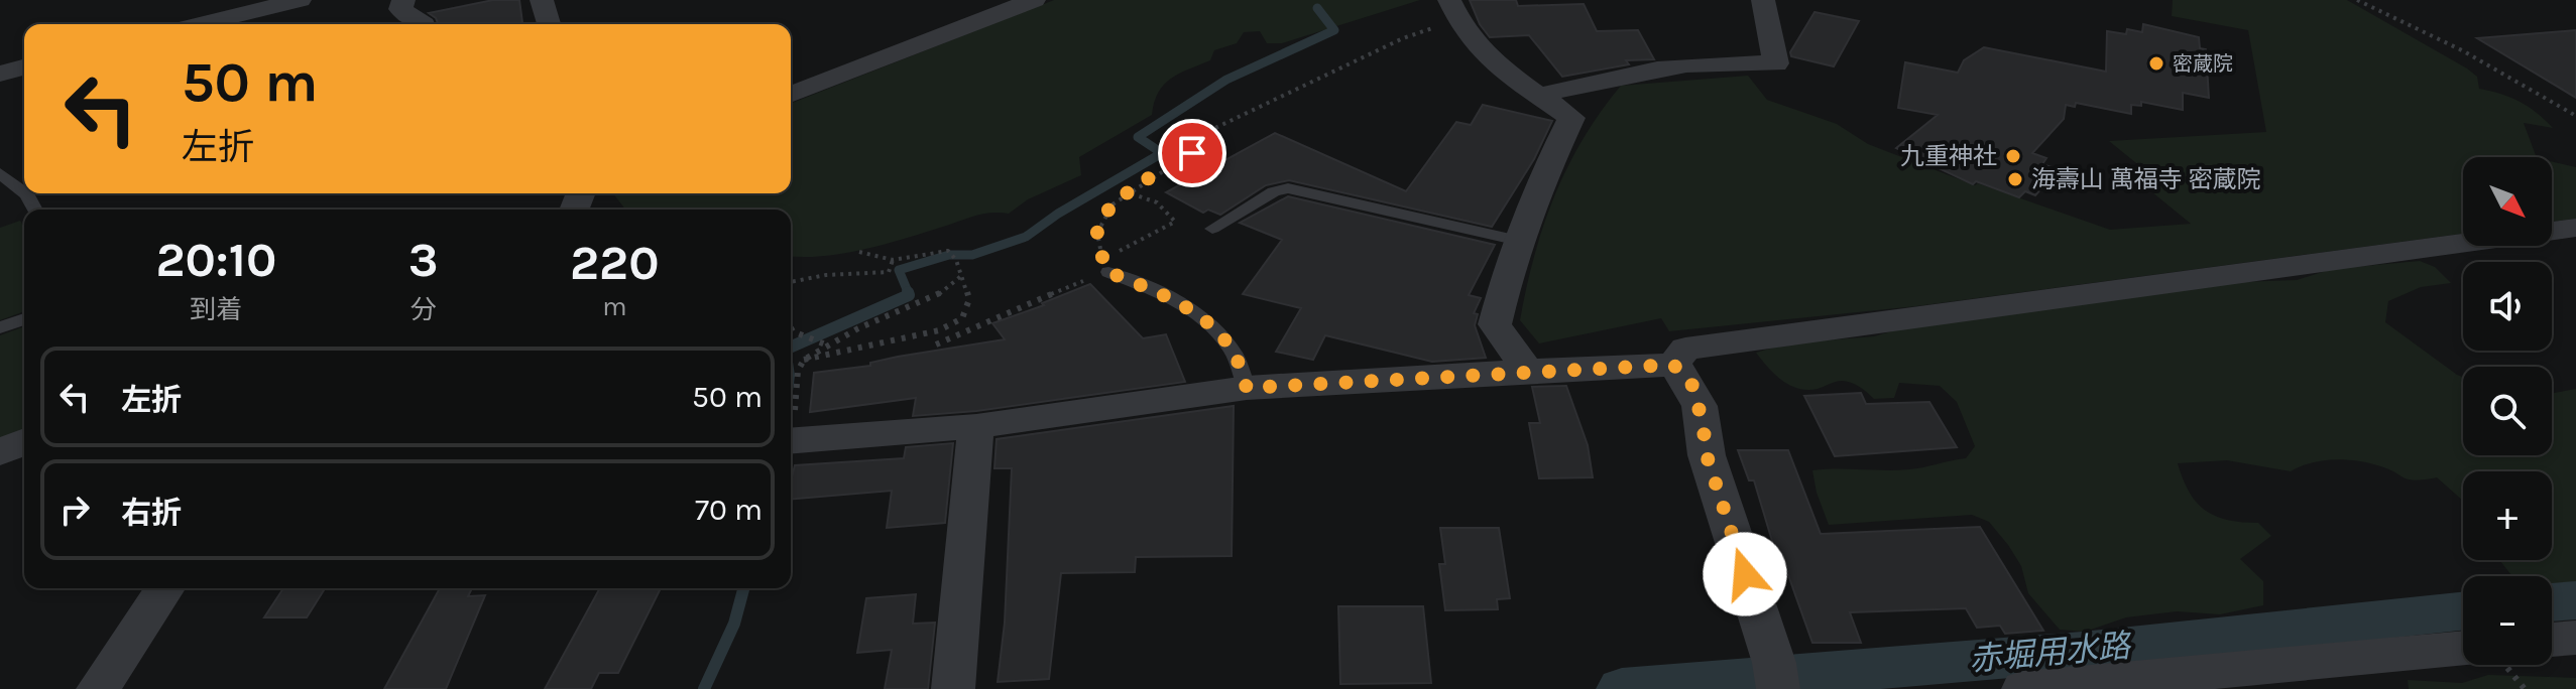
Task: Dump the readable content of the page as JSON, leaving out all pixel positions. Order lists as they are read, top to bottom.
{
  "water": ["赤堀用水路"],
  "places": ["密蔵院", "九重神社", "海壽山 萬福寺 密蔵院"],
  "north": "bottom right",
  "page": {
    "turn": ["50 m", "左折"],
    "map_buttons": ["+", "−"],
    "eta": [
      "20:10",
      "到着",
      "3",
      "分",
      "220",
      "m"
    ],
    "list": [
      {
        "name": "左折",
        "value": "50 m"
      },
      {
        "name": "右折",
        "value": "70 m"
      }
    ]
  }
}
